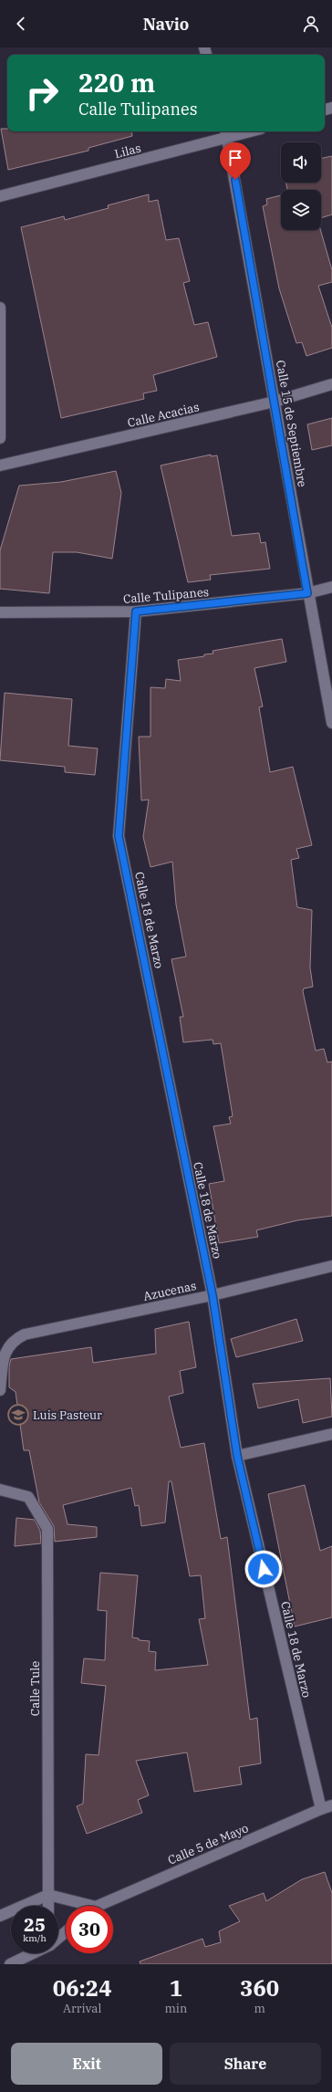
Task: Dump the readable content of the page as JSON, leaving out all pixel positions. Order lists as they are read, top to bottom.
{
  "streets": {
    "street": [
      "Lilas",
      "Calle Acacias",
      "Calle 15 de Septiembre",
      "Calle Tulipanes",
      "Calle 18 de Marzo",
      "Azucenas",
      "Calle Tule",
      "Calle 5 de Mayo"
    ]
  },
  "crossings": [
    ["Lilas", "Calle 15 de Septiembre"],
    ["Calle Acacias", "Calle 15 de Septiembre"],
    ["Calle 15 de Septiembre", "Calle Tulipanes"],
    ["Calle Tulipanes", "Calle 18 de Marzo"],
    ["Calle 18 de Marzo", "Azucenas"],
    ["Calle 18 de Marzo", "Calle 5 de Mayo"],
    ["Calle Tule", "Calle 5 de Mayo"]
  ],
  "places": {
    "school or university": ["Luis Pasteur"]
  },
  "page": {
    "header": "Navio",
    "turn": ["220 m", "Calle Tulipanes"],
    "speed": "25 km/h",
    "limit": "30",
    "eta": [
      "06:24",
      "Arrival",
      "1",
      "min",
      "360",
      "m"
    ],
    "buttons": ["Exit", "Share"]
  }
}
